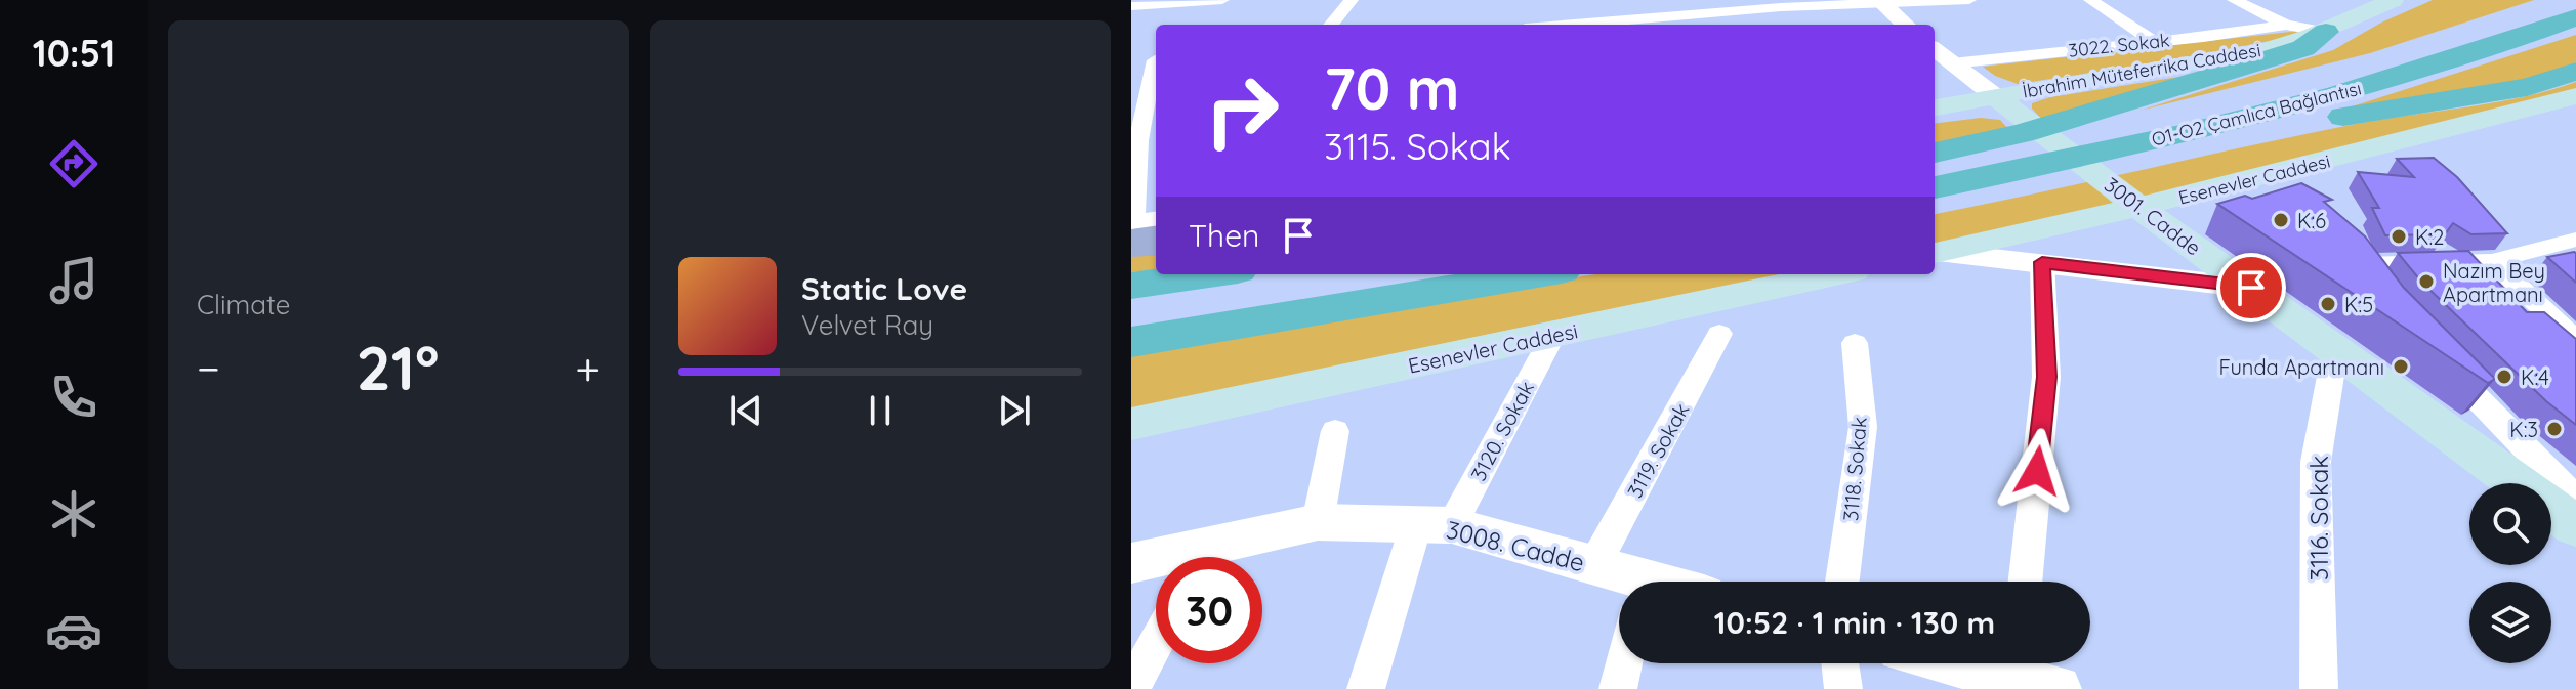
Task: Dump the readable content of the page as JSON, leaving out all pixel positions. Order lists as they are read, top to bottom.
{
  "streets": {
    "highway": ["O1-O2 Çamlıca Bağlantısı"],
    "main road": ["İbrahim Müteferrika Caddesi", "Esenevler Caddesi", "3001. Cadde"],
    "street": [
      "3022. Sokak",
      "3120. Sokak",
      "3119. Sokak",
      "3118. Sokak",
      "3116. Sokak",
      "3008. Cadde"
    ]
  },
  "crossings": [
    ["3022. Sokak", "İbrahim Müteferrika Caddesi"],
    ["3022. Sokak", "3001. Cadde"],
    ["İbrahim Müteferrika Caddesi", "3001. Cadde"],
    ["Esenevler Caddesi", "3120. Sokak"],
    ["3001. Cadde", "3116. Sokak"],
    ["3120. Sokak", "3008. Cadde"],
    ["3119. Sokak", "3008. Cadde"]
  ],
  "places": [
    "K:6",
    "K:2",
    "Nazım Bey Apartmanı",
    "K:5",
    "Funda Apartmanı",
    "K:4",
    "K:3"
  ],
  "page": {
    "tabs": "10:51",
    "tile": "Climate",
    "turn": ["70 m", "3115. Sokak"],
    "then": "Then",
    "song": ["Static Love", "Velvet Ray"],
    "heat": ["−", "21°", "+"],
    "limit": "30",
    "trip": "10:52 · 1 min · 130 m"
  }
}
